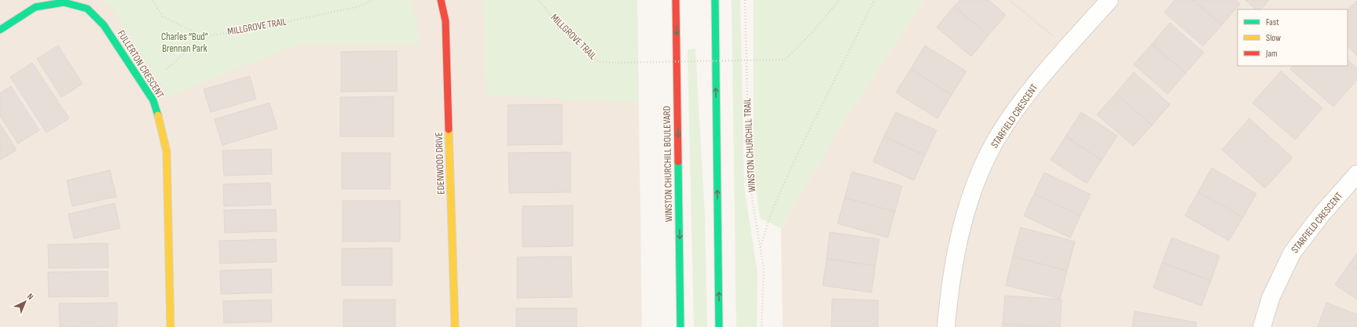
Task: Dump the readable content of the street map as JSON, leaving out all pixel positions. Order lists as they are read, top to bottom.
{
  "streets": {
    "street": [
      "FULLERTON CRESCENT",
      "STARFIELD CRESCENT",
      "EDENWOOD DRIVE",
      "WINSTON CHURCHILL BOULEVARD"
    ],
    "path": ["MILLGROVE TRAIL", "WINSTON CHURCHILL TRAIL"]
  },
  "parks": ["Charles “Bud” Brennan Park"],
  "legend": ["Fast", "Slow", "Jam"],
  "north": "top right"
}
